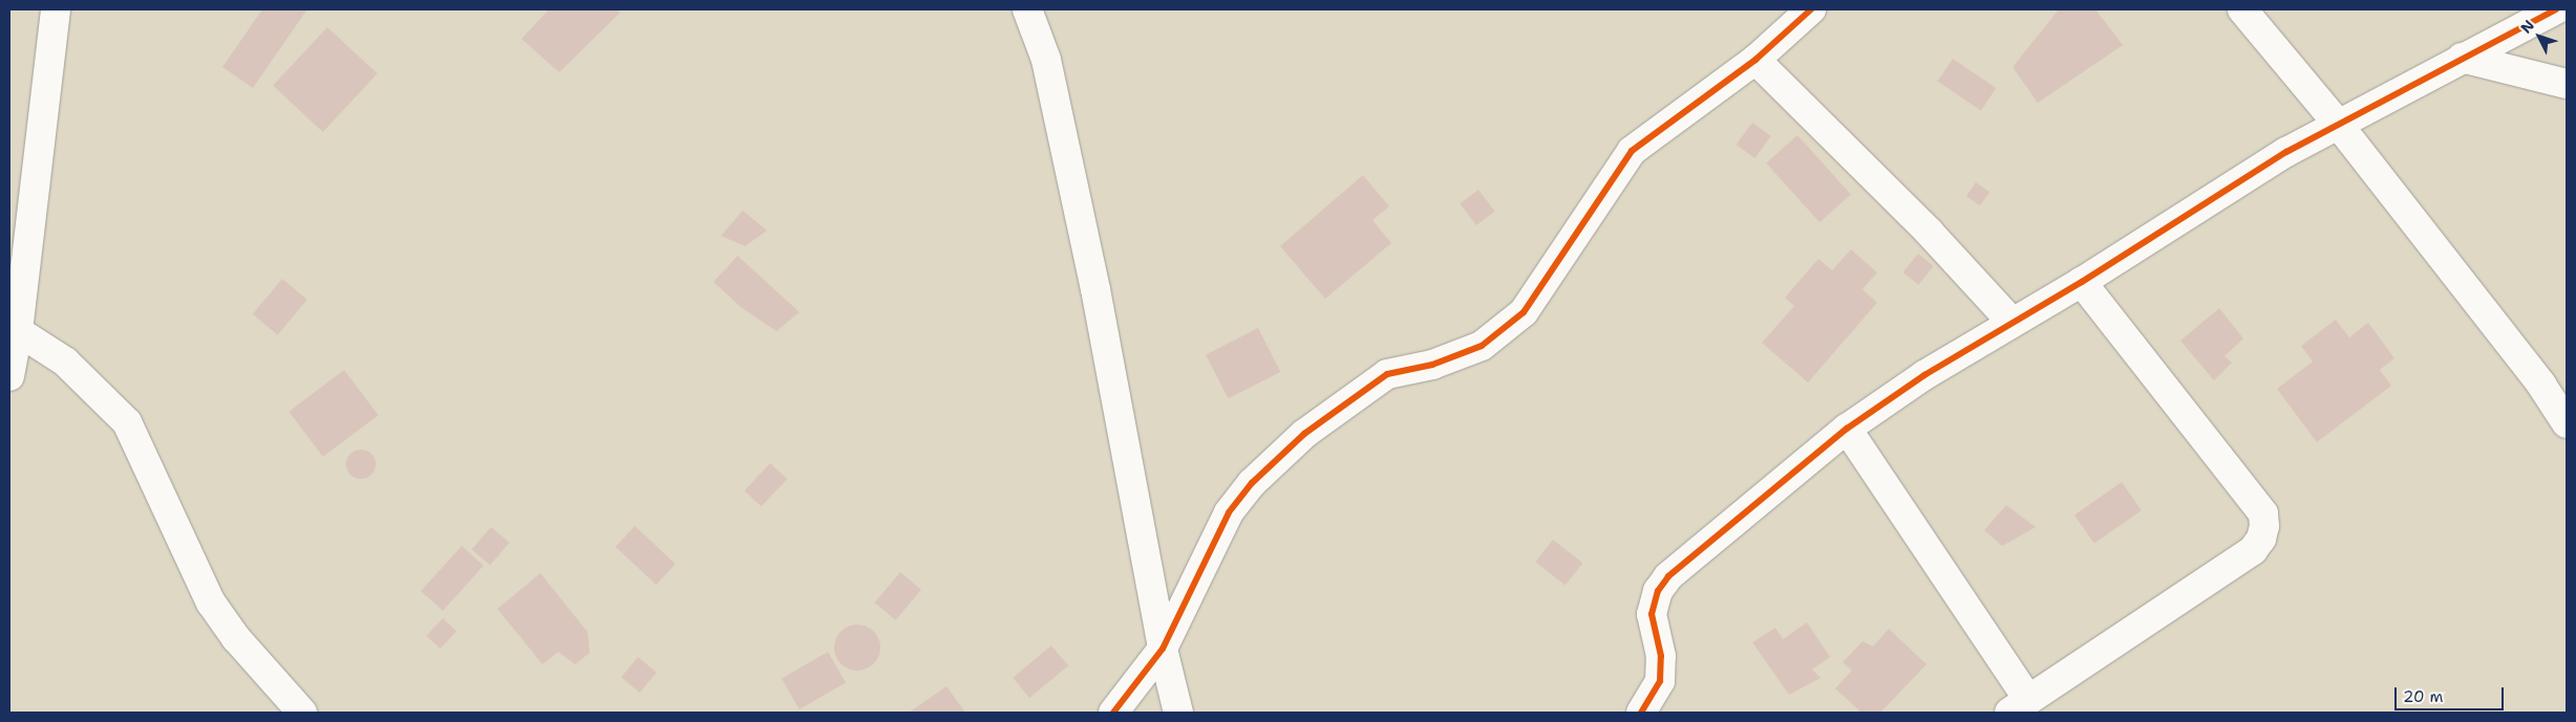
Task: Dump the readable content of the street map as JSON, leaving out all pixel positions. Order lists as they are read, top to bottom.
{
  "scale_bar": "20 m",
  "north": "top left"
}
